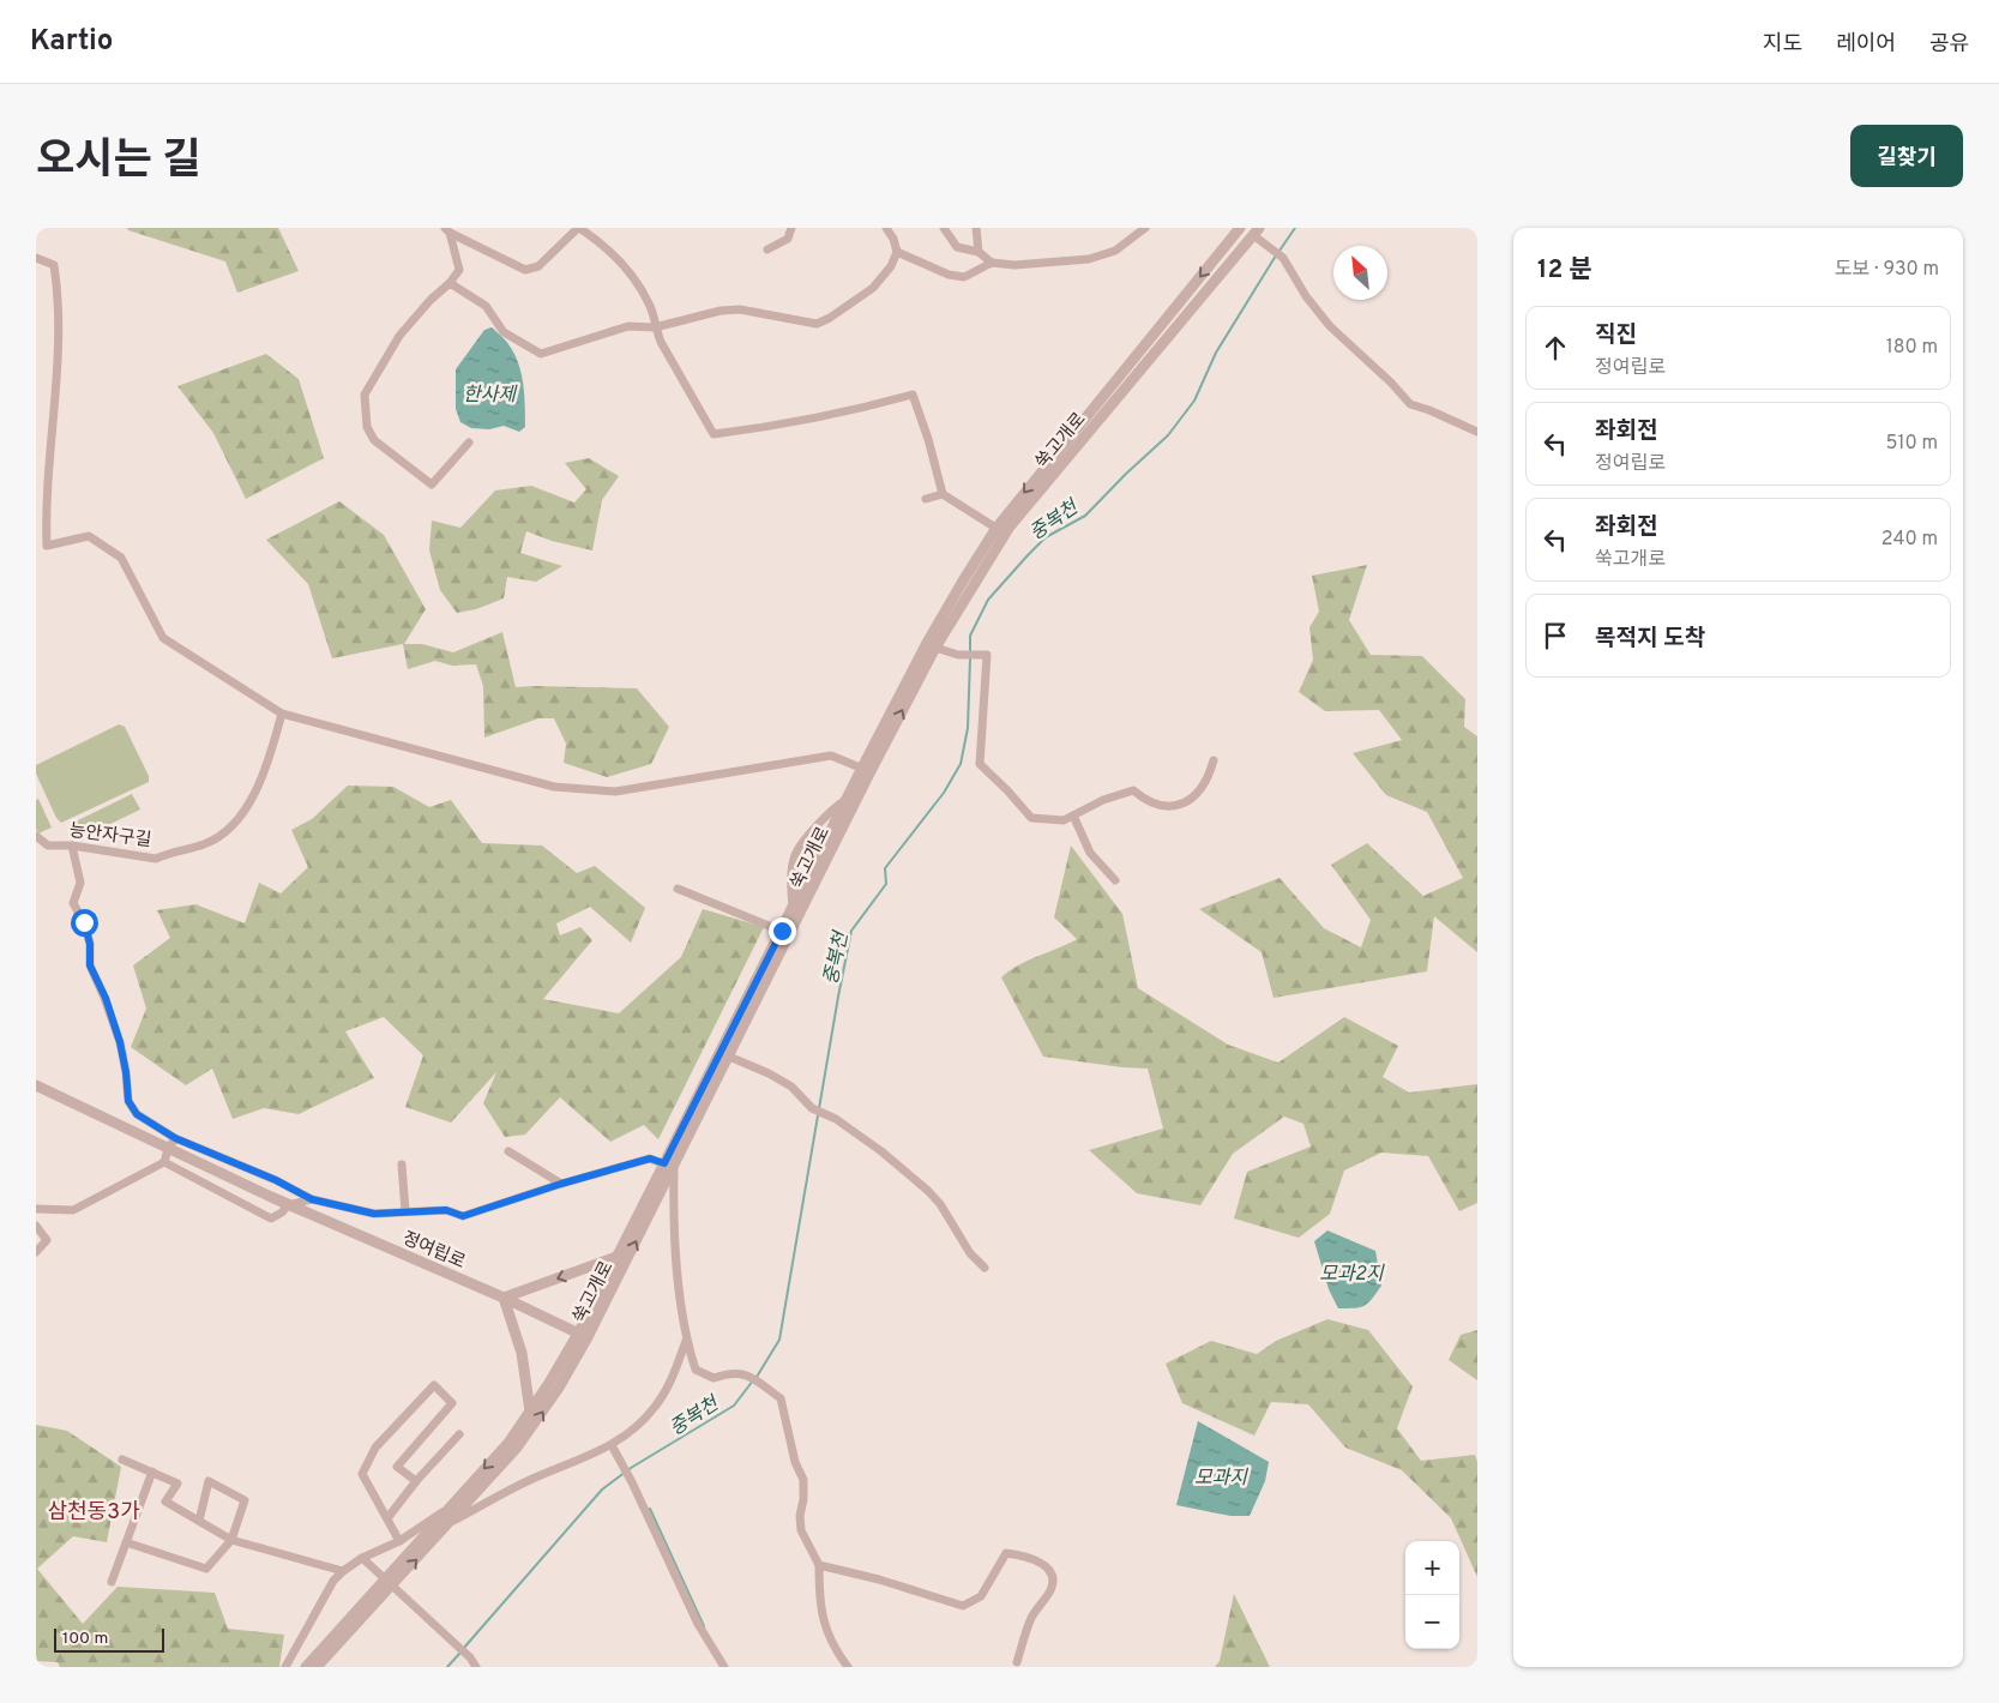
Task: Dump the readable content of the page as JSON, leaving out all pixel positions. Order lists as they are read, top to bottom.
{
  "streets": {
    "street": ["쑥고개로", "능안자구길", "정여립로"]
  },
  "crossings": [
    ["쑥고개로", "정여립로"],
    ["능안자구길", "정여립로"]
  ],
  "districts": ["삼천동3가"],
  "water": [
    "한사제",
    "중복천",
    "모과2지",
    "모과지"
  ],
  "scale_bar": "100 m",
  "north": "top left",
  "page": {
    "header": "Kartio",
    "nav": ["지도", "레이어", "공유"],
    "title": "오시는 길",
    "buttons": "길찾기",
    "heading": ["12 분", "도보 · 930 m"],
    "list": [
      ["직진", "정여립로", "180 m"],
      ["좌회전", "정여립로", "510 m"],
      ["좌회전", "쑥고개로", "240 m"],
      "목적지 도착"
    ],
    "map_buttons": ["+", "−"],
    "scale": "100 m"
  }
}
